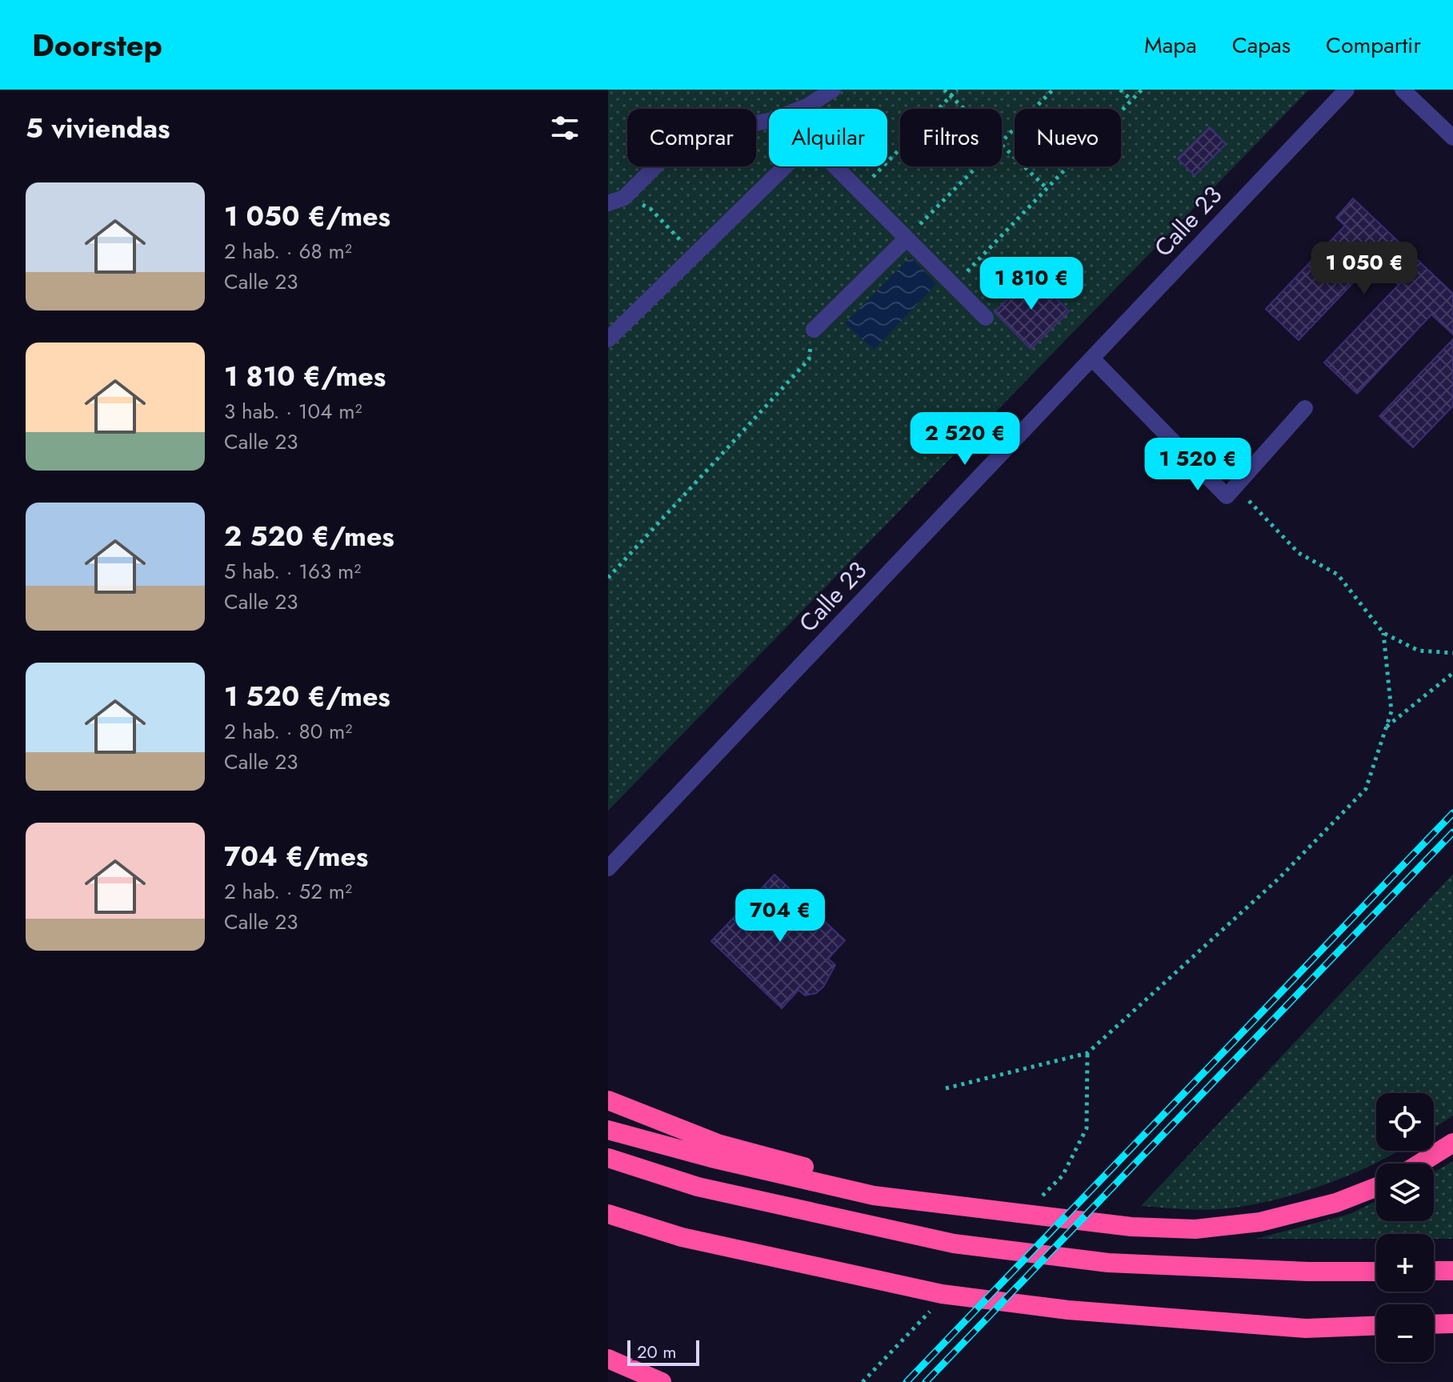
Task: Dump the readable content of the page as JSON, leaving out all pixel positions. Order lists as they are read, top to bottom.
{
  "streets": {
    "street": ["Calle 23"]
  },
  "scale_bar": "20 m",
  "page": {
    "header": "Doorstep",
    "nav": ["Mapa", "Capas", "Compartir"],
    "heading": "5 viviendas",
    "chip": [
      "Comprar",
      "Alquilar",
      "Filtros",
      "Nuevo"
    ],
    "list": [
      {
        "name": "1 050 €/mes",
        "note": "2 hab. · 68 m² · Calle 23"
      },
      {
        "name": "1 810 €/mes",
        "note": "3 hab. · 104 m² · Calle 23"
      },
      {
        "name": "2 520 €/mes",
        "note": "5 hab. · 163 m² · Calle 23"
      },
      {
        "name": "1 520 €/mes",
        "note": "2 hab. · 80 m² · Calle 23"
      },
      {
        "name": "704 €/mes",
        "note": "2 hab. · 52 m² · Calle 23"
      }
    ],
    "price": [
      "1 050 €",
      "1 810 €",
      "2 520 €",
      "1 520 €",
      "704 €"
    ],
    "map_buttons": ["+", "−"],
    "scale": "20 m"
  }
}
